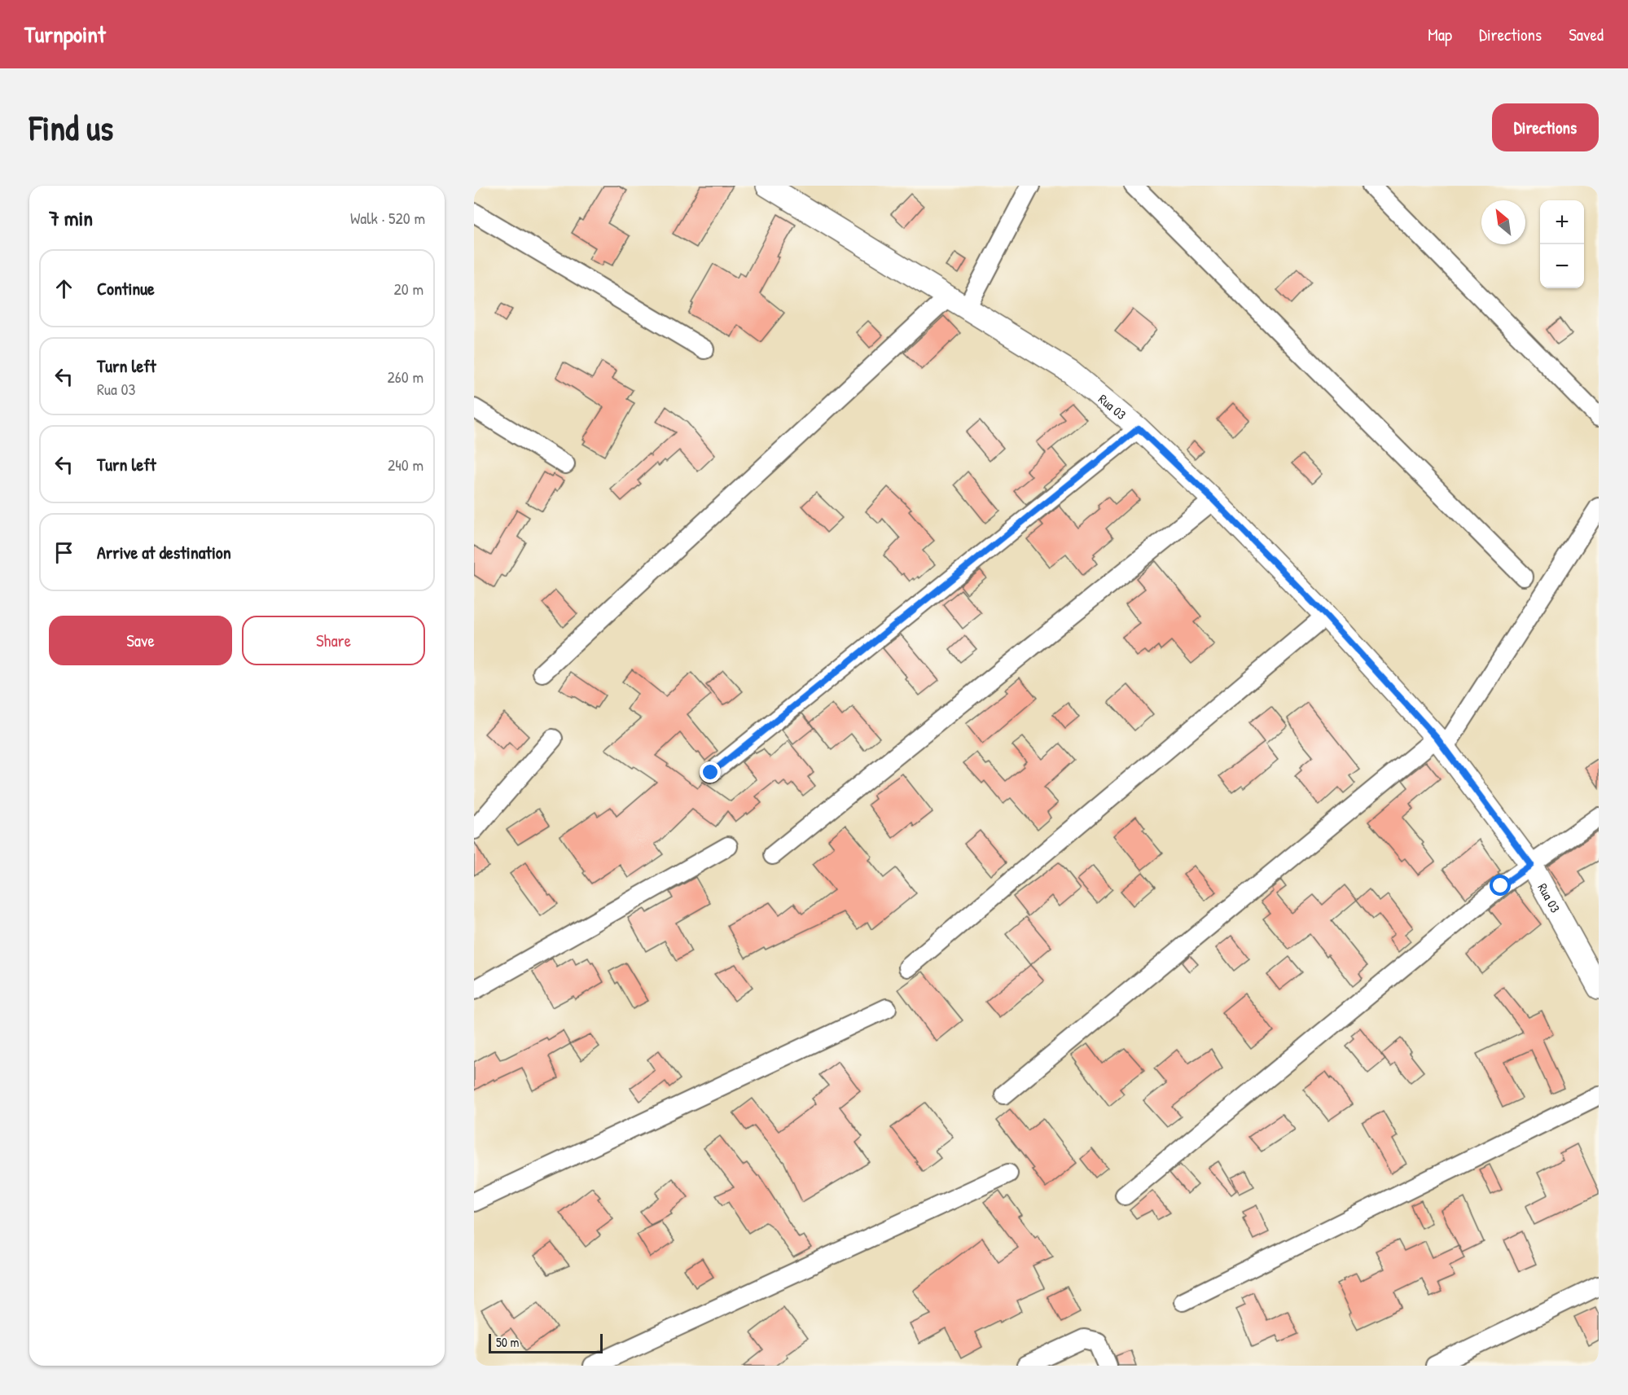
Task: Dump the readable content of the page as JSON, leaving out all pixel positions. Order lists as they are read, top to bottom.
{
  "streets": {
    "street": ["Rua 03"]
  },
  "scale_bar": "50 m",
  "north": "top left",
  "page": {
    "header": "Turnpoint",
    "nav": ["Map", "Directions", "Saved"],
    "buttons": [
      "Directions",
      ["Save", "Share"]
    ],
    "title": "Find us",
    "heading": ["7 min", "Walk · 520 m"],
    "map_buttons": ["+", "−"],
    "list": [
      ["Continue", "20 m"],
      ["Turn left", "Rua 03", "260 m"],
      ["Turn left", "240 m"],
      "Arrive at destination"
    ],
    "scale": "50 m"
  }
}
